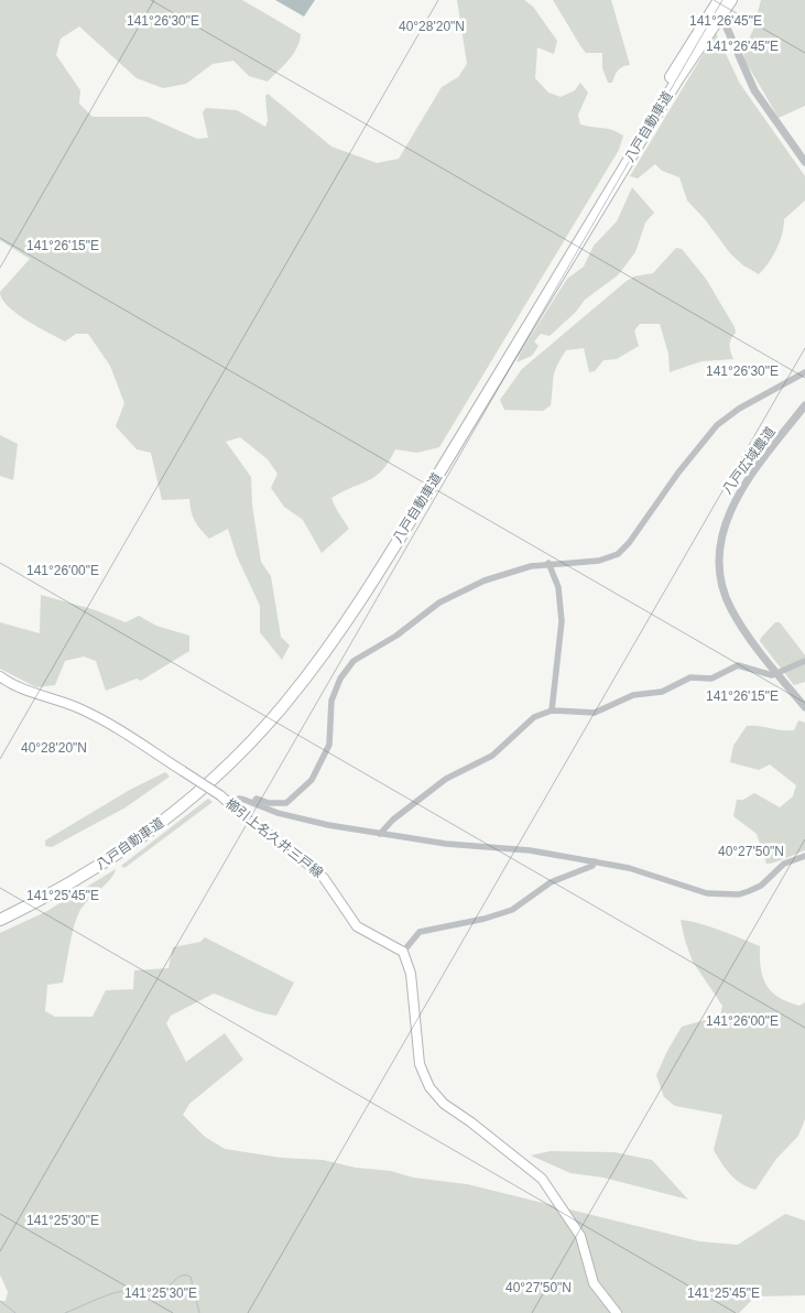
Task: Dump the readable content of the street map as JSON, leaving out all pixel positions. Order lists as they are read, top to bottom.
{
  "streets": {
    "highway": ["八戸自動車道"],
    "main road": ["櫛引上名久井三戸線"],
    "street": ["八戸広域農道"]
  },
  "coordinates": [
    "141°26'45\"E",
    "141°26'30\"E",
    "40°28'20\"N",
    "141°26'15\"E",
    "141°26'00\"E",
    "40°27'50\"N",
    "141°25'45\"E",
    "141°25'30\"E"
  ]
}
